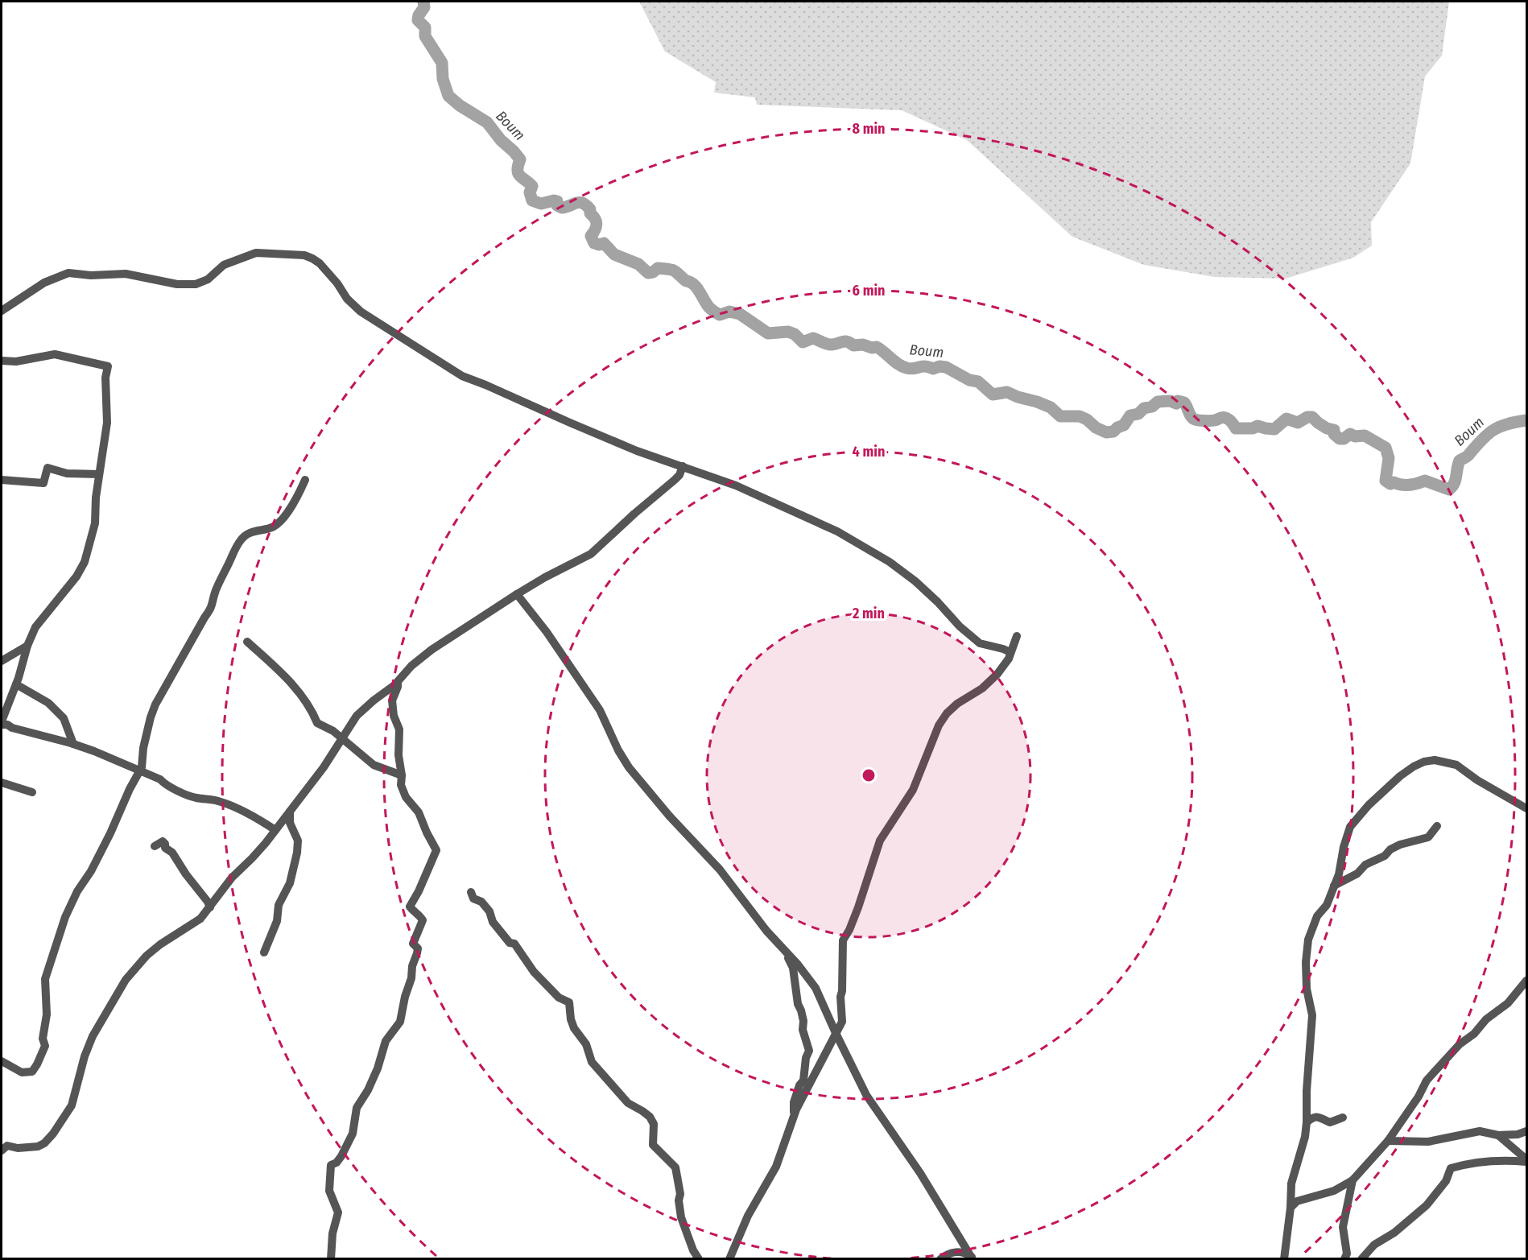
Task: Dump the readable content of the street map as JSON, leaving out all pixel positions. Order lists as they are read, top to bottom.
{
  "water": ["Boum"],
  "rings": [
    "8 min",
    "6 min",
    "4 min",
    "2 min"
  ]
}
